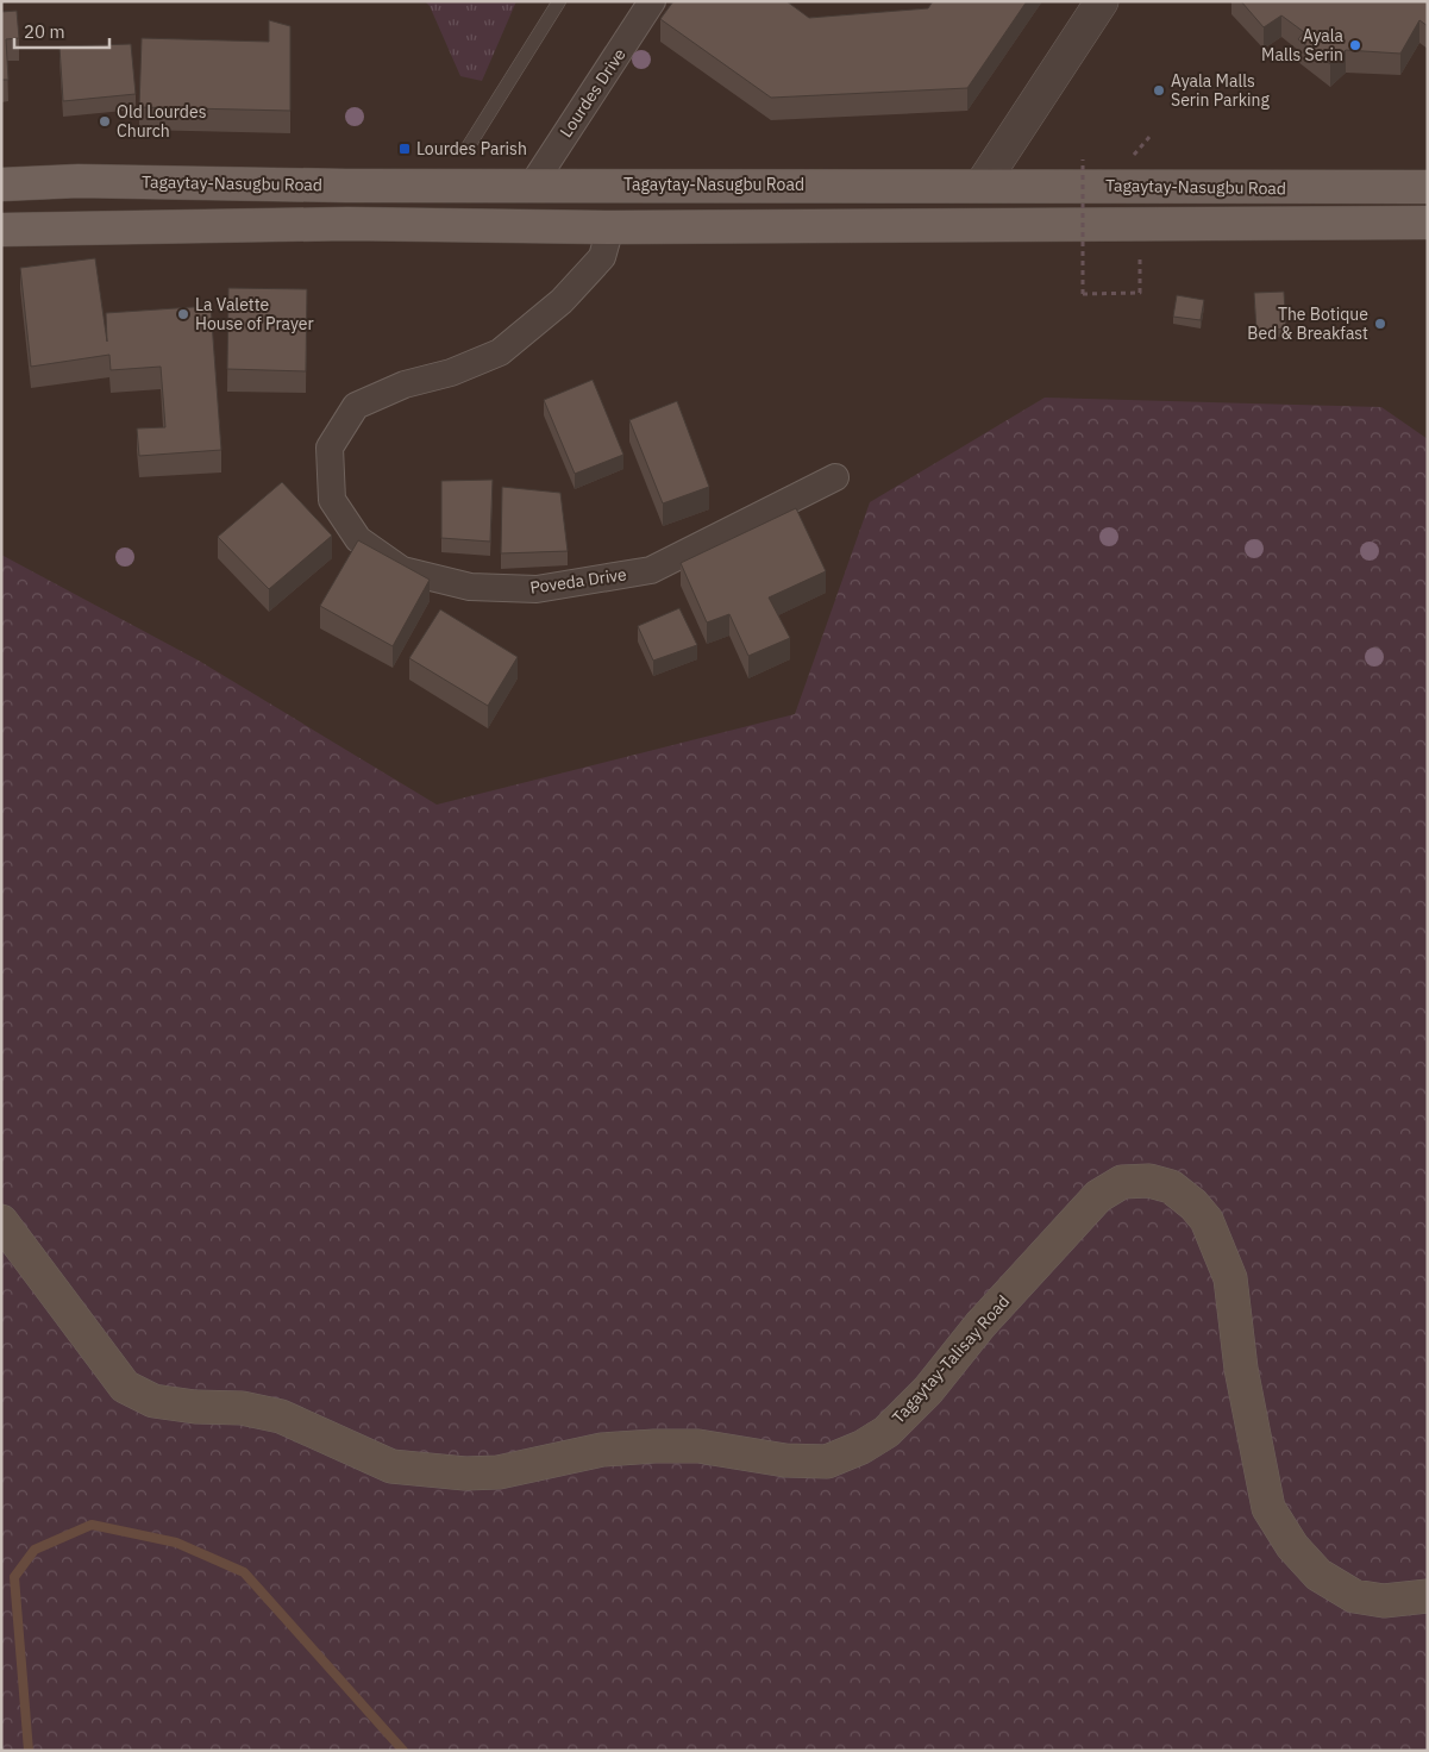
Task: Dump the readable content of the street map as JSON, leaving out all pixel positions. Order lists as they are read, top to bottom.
{
  "streets": {
    "main road": ["Tagaytay-Nasugbu Road", "Tagaytay-Talisay Road"],
    "street": ["Lourdes Drive", "Poveda Drive"]
  },
  "crossings": [
    ["Lourdes Drive", "Tagaytay-Nasugbu Road"]
  ],
  "places": {
    "other": [
      "Ayala Malls Serin",
      "Ayala Malls Serin Parking",
      "Old Lourdes Church",
      "La Valette House of Prayer",
      "The Botique Bed & Breakfast"
    ],
    "transit": ["Lourdes Parish"]
  },
  "scale_bar": "20 m"
}
